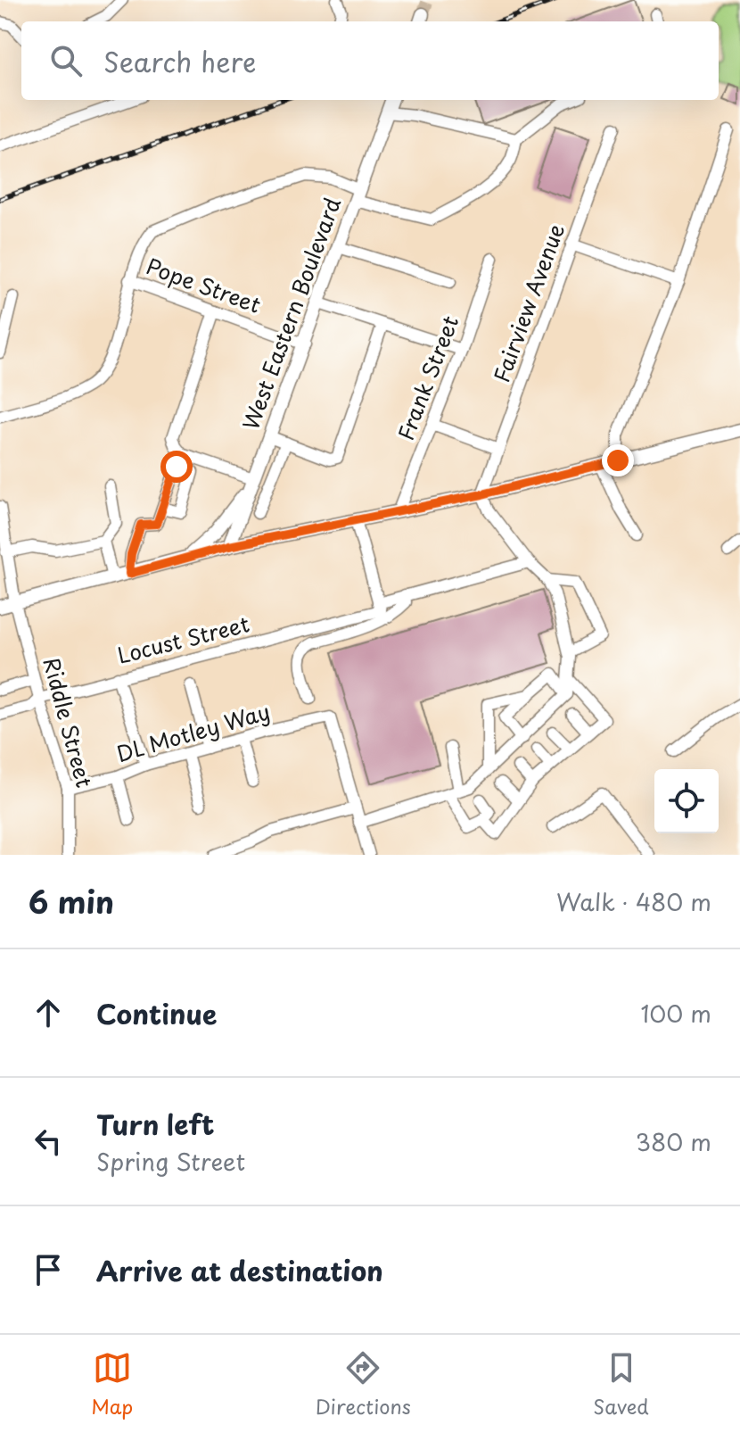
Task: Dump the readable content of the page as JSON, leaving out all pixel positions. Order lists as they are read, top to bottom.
{
  "streets": {
    "main road": ["West Eastern Boulevard"],
    "street": [
      "Pope Street",
      "Fairview Avenue",
      "Frank Street",
      "Locust Street",
      "Riddle Street",
      "DL Motley Way"
    ]
  },
  "crossings": [
    ["Pope Street", "West Eastern Boulevard"],
    ["Locust Street", "Riddle Street"],
    ["Riddle Street", "DL Motley Way"]
  ],
  "page": {
    "search": "Search here",
    "heading": ["6 min", "Walk · 480 m"],
    "list": [
      ["Continue", "100 m"],
      ["Turn left", "Spring Street", "380 m"],
      "Arrive at destination"
    ],
    "nav": ["Map", "Directions", "Saved"]
  }
}
